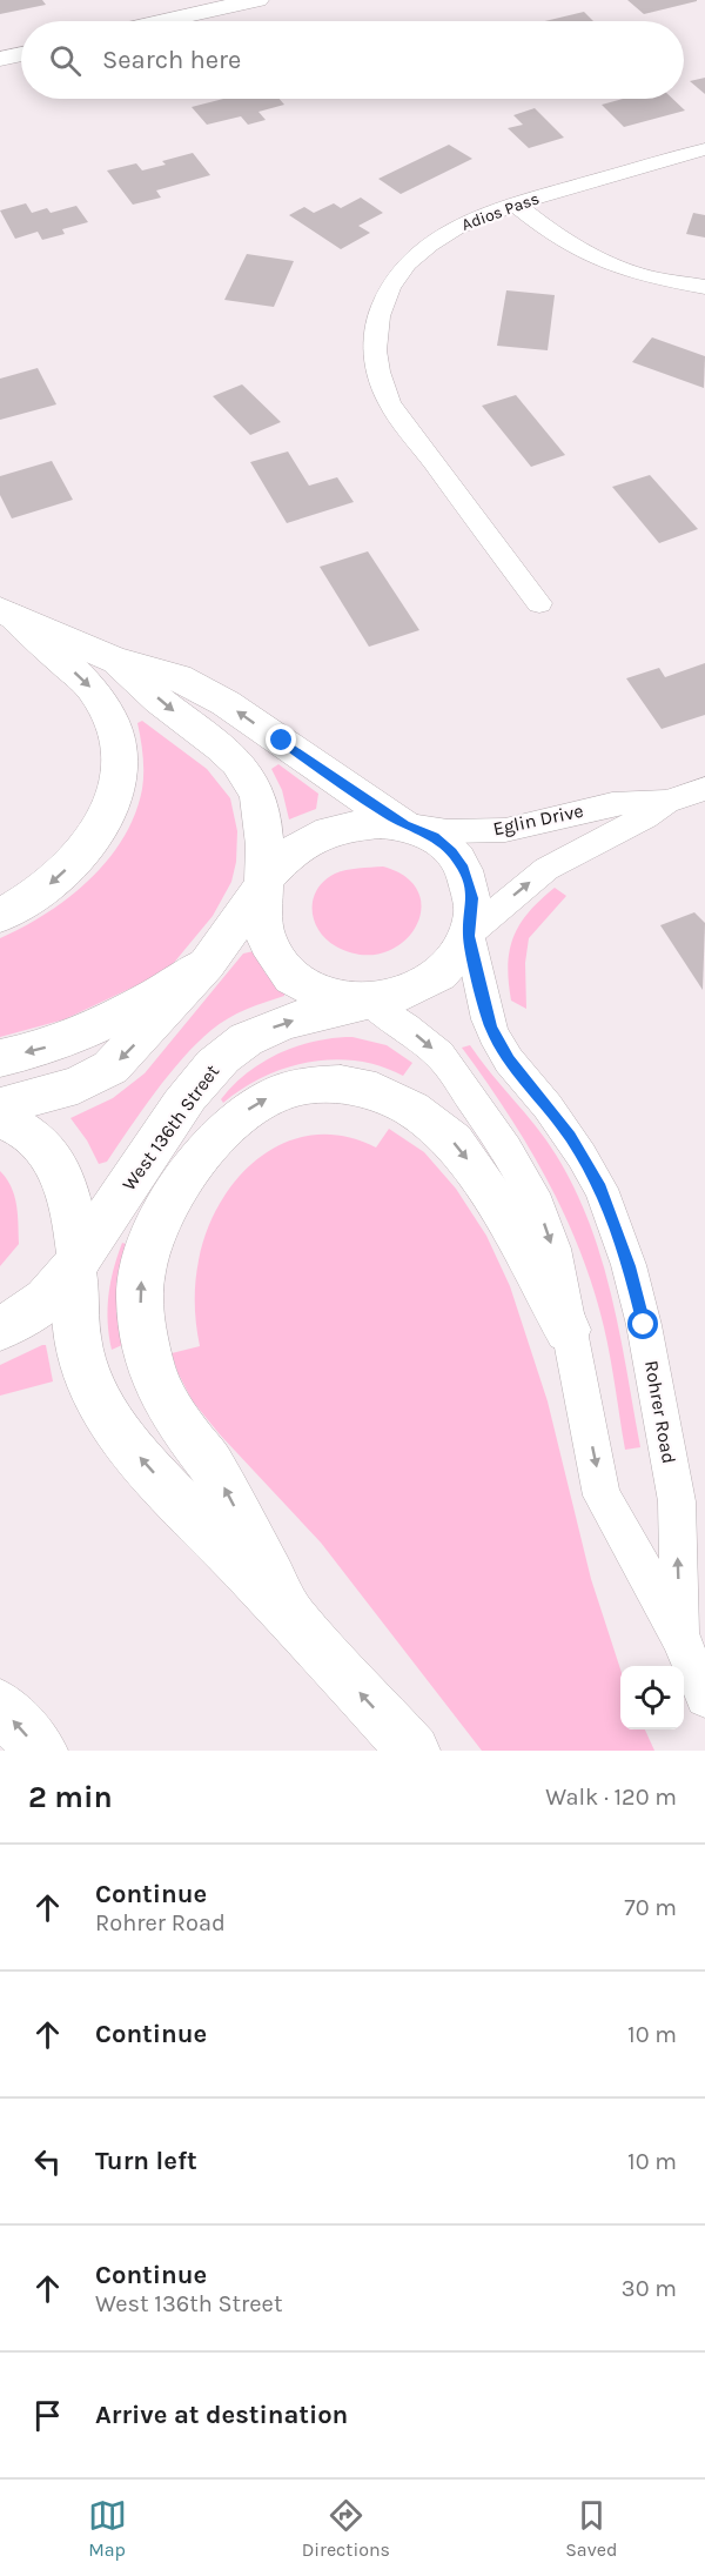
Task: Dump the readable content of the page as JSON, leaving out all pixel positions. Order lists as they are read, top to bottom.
{
  "streets": {
    "main road": ["West 136th Street"],
    "street": ["Adios Pass", "Eglin Drive", "Rohrer Road"]
  },
  "crossings": [
    ["Eglin Drive", "West 136th Street"],
    ["Eglin Drive", "Rohrer Road"],
    ["West 136th Street", "Rohrer Road"]
  ],
  "one_way": ["Eglin Drive"],
  "page": {
    "search": "Search here",
    "heading": ["2 min", "Walk · 120 m"],
    "list": [
      ["Continue", "Rohrer Road", "70 m"],
      ["Continue", "10 m"],
      ["Turn left", "10 m"],
      ["Continue", "West 136th Street", "30 m"],
      "Arrive at destination"
    ],
    "nav": ["Map", "Directions", "Saved"]
  }
}
